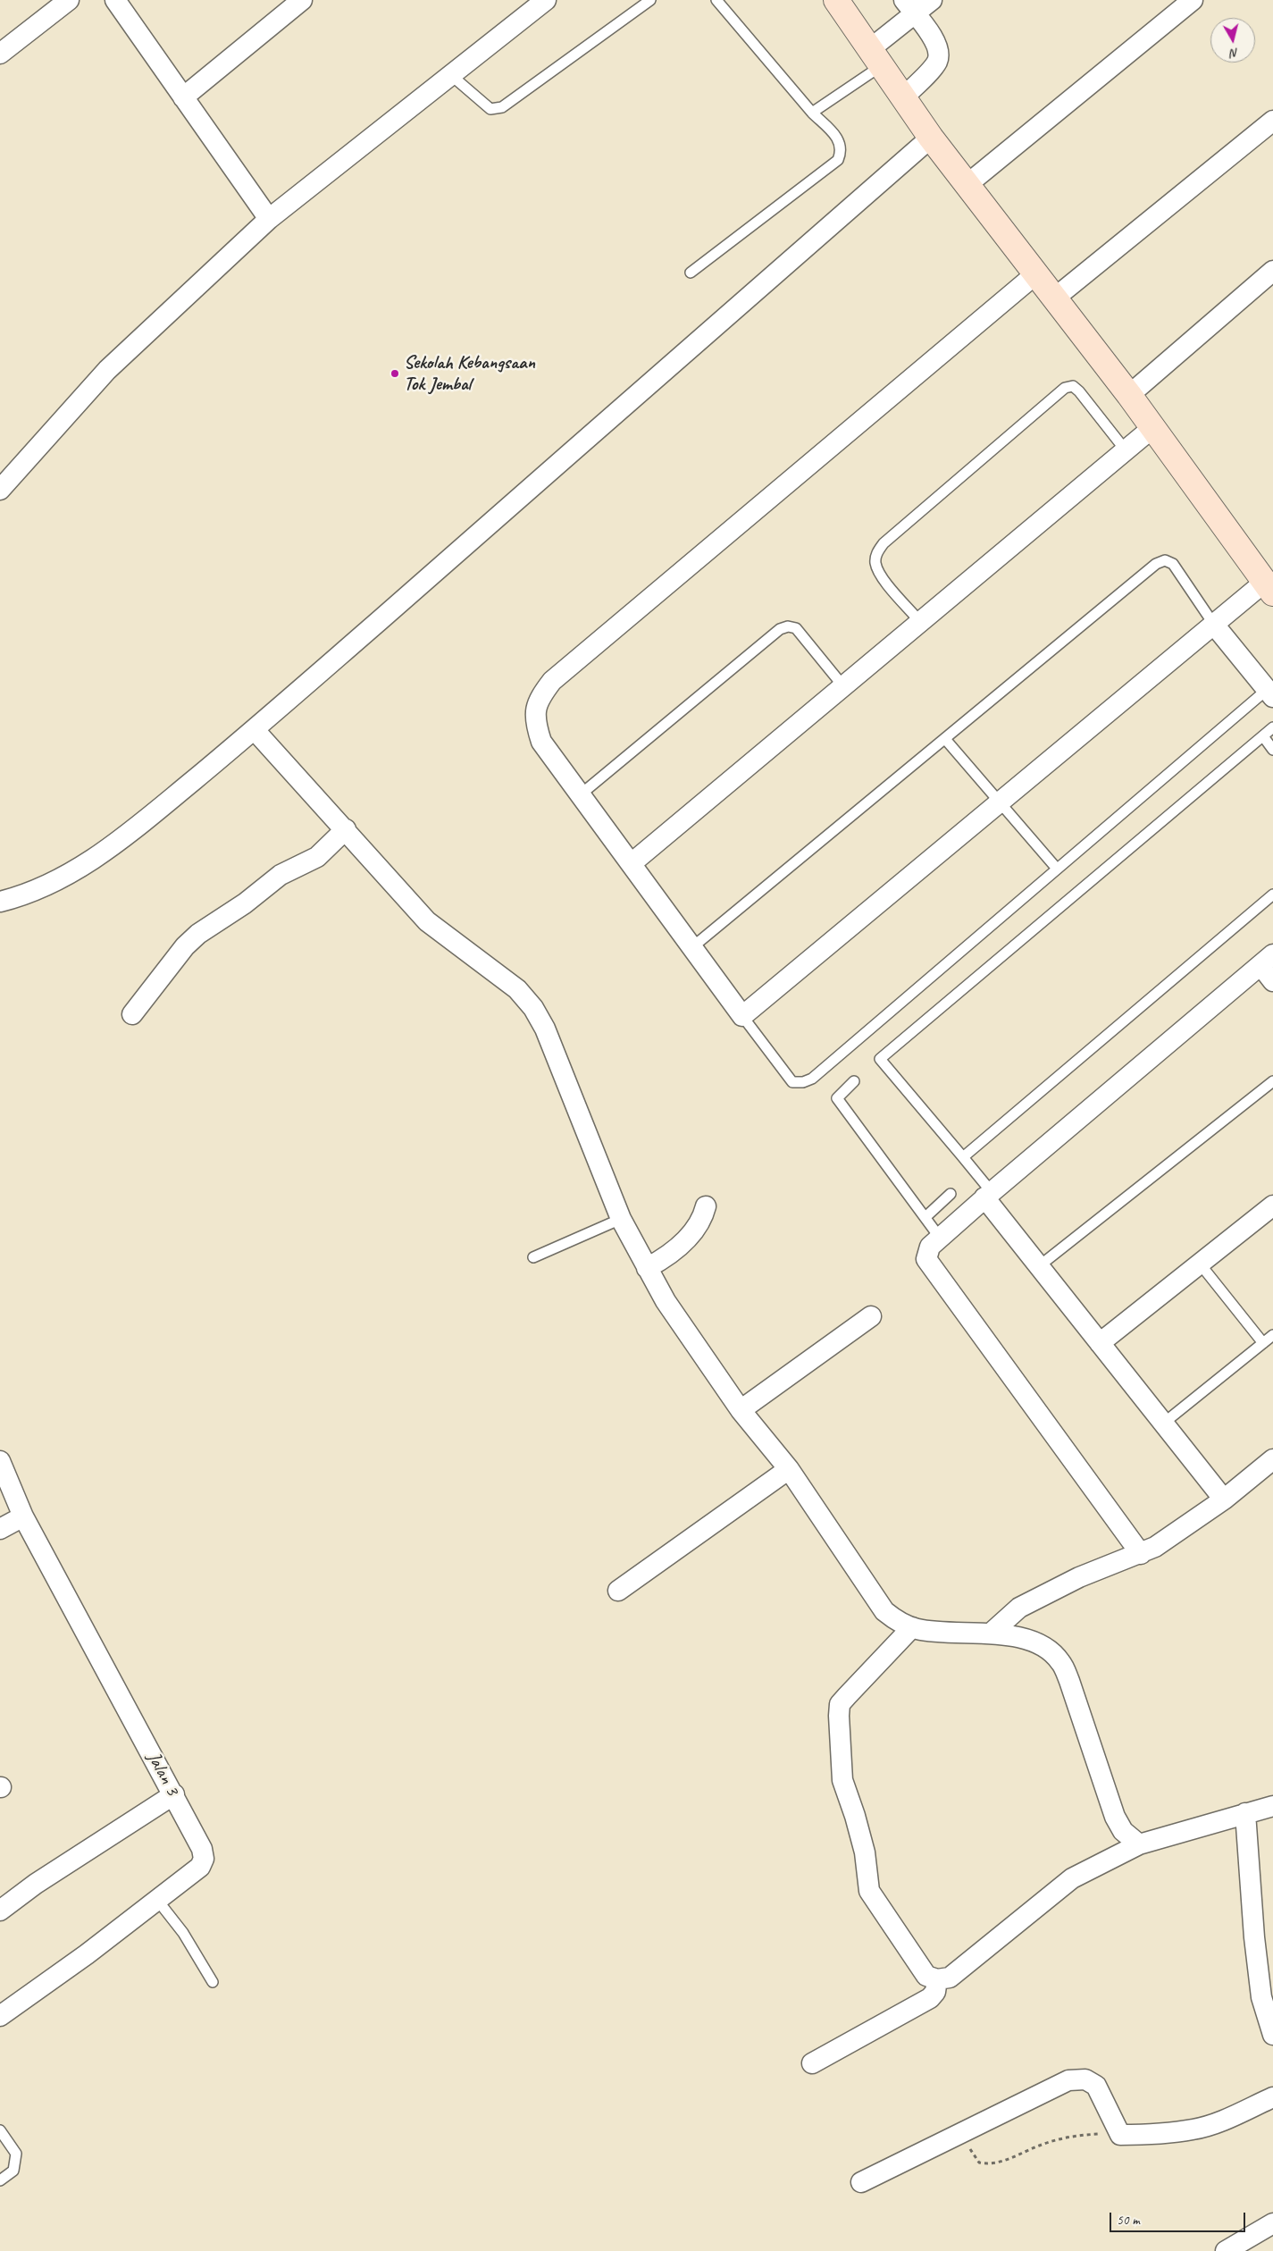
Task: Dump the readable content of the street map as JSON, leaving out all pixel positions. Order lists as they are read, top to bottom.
{
  "streets": {
    "street": ["Jalan 3"]
  },
  "places": ["Sekolah Kebangsaan Tok Jembal"],
  "scale_bar": "50 m",
  "north": "bottom"
}
